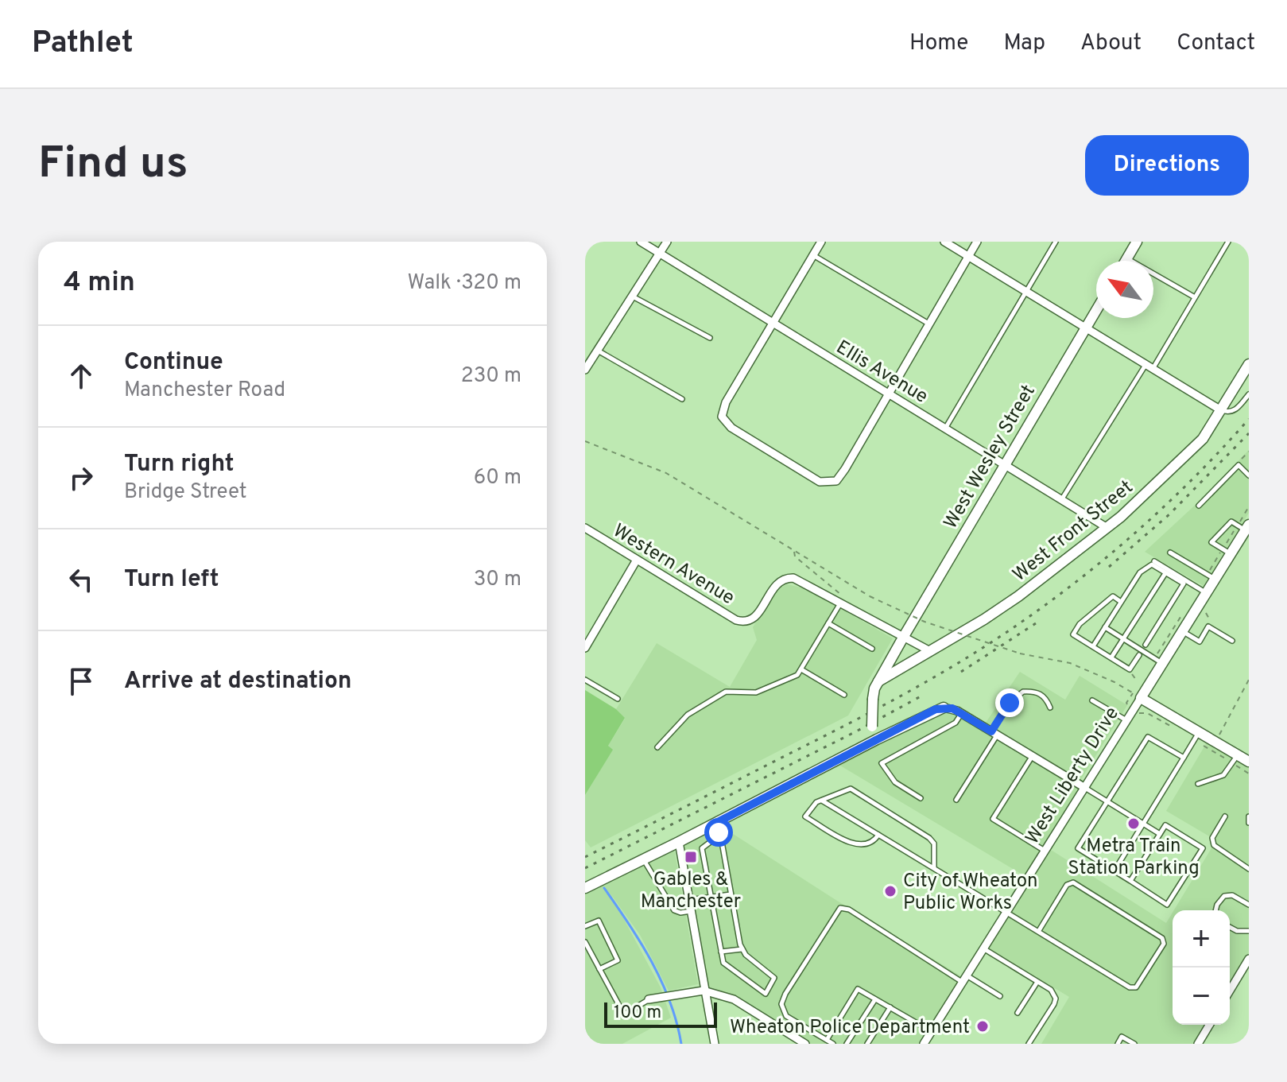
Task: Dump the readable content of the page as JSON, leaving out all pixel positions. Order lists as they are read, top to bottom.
{
  "streets": {
    "street": [
      "Ellis Avenue",
      "West Wesley Street",
      "West Front Street",
      "Western Avenue",
      "West Liberty Drive"
    ]
  },
  "crossings": [
    ["Ellis Avenue", "West Wesley Street"],
    ["Ellis Avenue", "West Front Street"],
    ["West Wesley Street", "West Front Street"],
    ["West Wesley Street", "Western Avenue"]
  ],
  "places": {
    "other": ["Metra Train Station Parking", "City of Wheaton Public Works", "Wheaton Police Department"],
    "transit": ["Gables & Manchester"]
  },
  "scale_bar": "100 m",
  "north": "top left",
  "page": {
    "header": "Pathlet",
    "nav": [
      "Home",
      "Map",
      "About",
      "Contact"
    ],
    "buttons": "Directions",
    "title": "Find us",
    "heading": ["4 min", "Walk · 320 m"],
    "list": [
      ["Continue", "Manchester Road", "230 m"],
      ["Turn right", "Bridge Street", "60 m"],
      ["Turn left", "30 m"],
      "Arrive at destination"
    ],
    "map_buttons": ["+", "−"],
    "scale": "100 m"
  }
}
